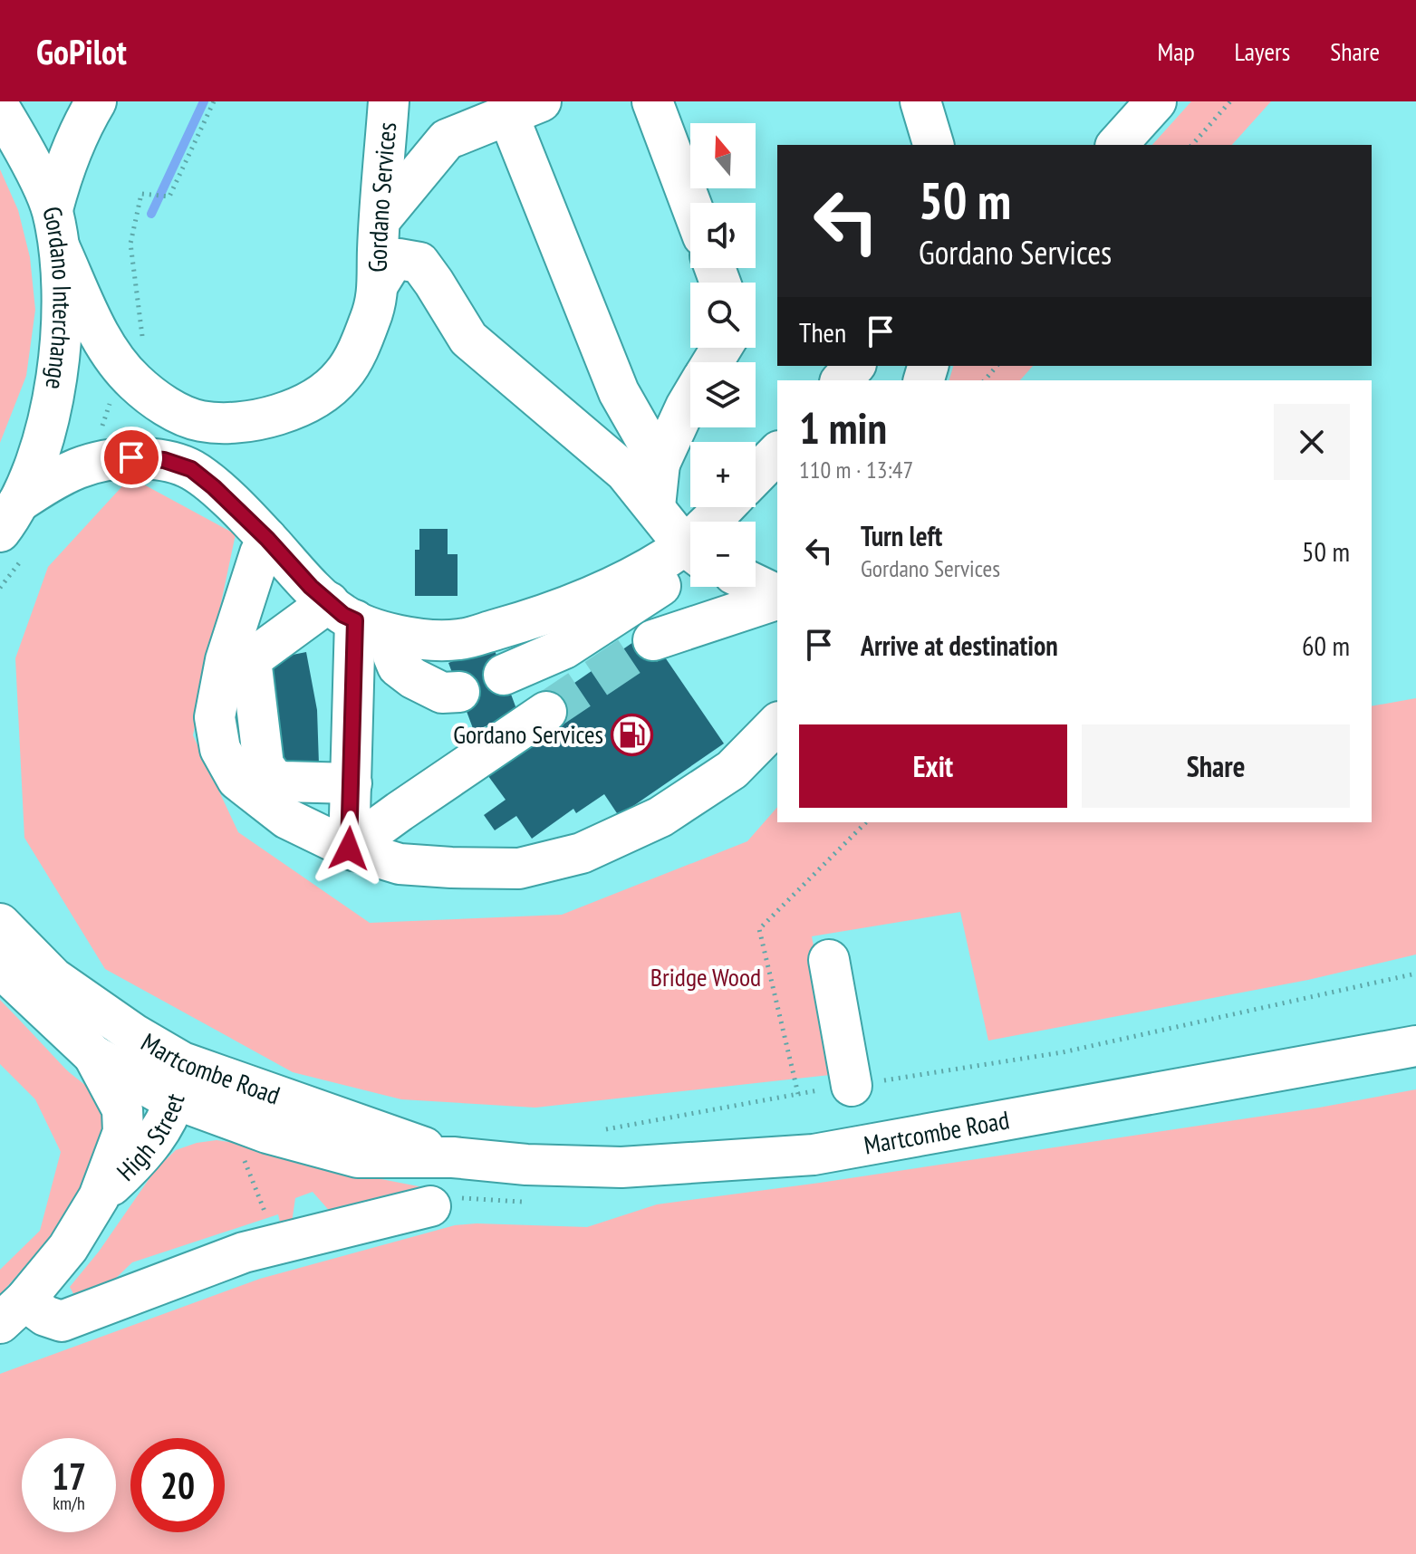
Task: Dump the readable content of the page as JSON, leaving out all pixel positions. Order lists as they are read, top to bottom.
{
  "streets": {
    "main road": [
      "Gordano Services",
      "Gordano Interchange",
      "Martcombe Road",
      "High Street"
    ]
  },
  "crossings": [
    ["Gordano Services", "Gordano Interchange"],
    ["Martcombe Road", "High Street"]
  ],
  "parks": ["Bridge Wood"],
  "places": {
    "fuel station": ["Gordano Services"]
  },
  "north": "top",
  "page": {
    "header": "GoPilot",
    "nav": ["Map", "Layers", "Share"],
    "map_buttons": ["+", "−"],
    "turn": ["50 m", "Gordano Services"],
    "then": "Then",
    "heading": ["1 min", "110 m · 13:47"],
    "list": [
      {
        "name": "Turn left",
        "note": "Gordano Services",
        "value": "50 m"
      },
      {
        "name": "Arrive at destination",
        "value": "60 m"
      }
    ],
    "buttons": ["Exit", "Share"],
    "speed": "17 km/h",
    "limit": "20"
  }
}
